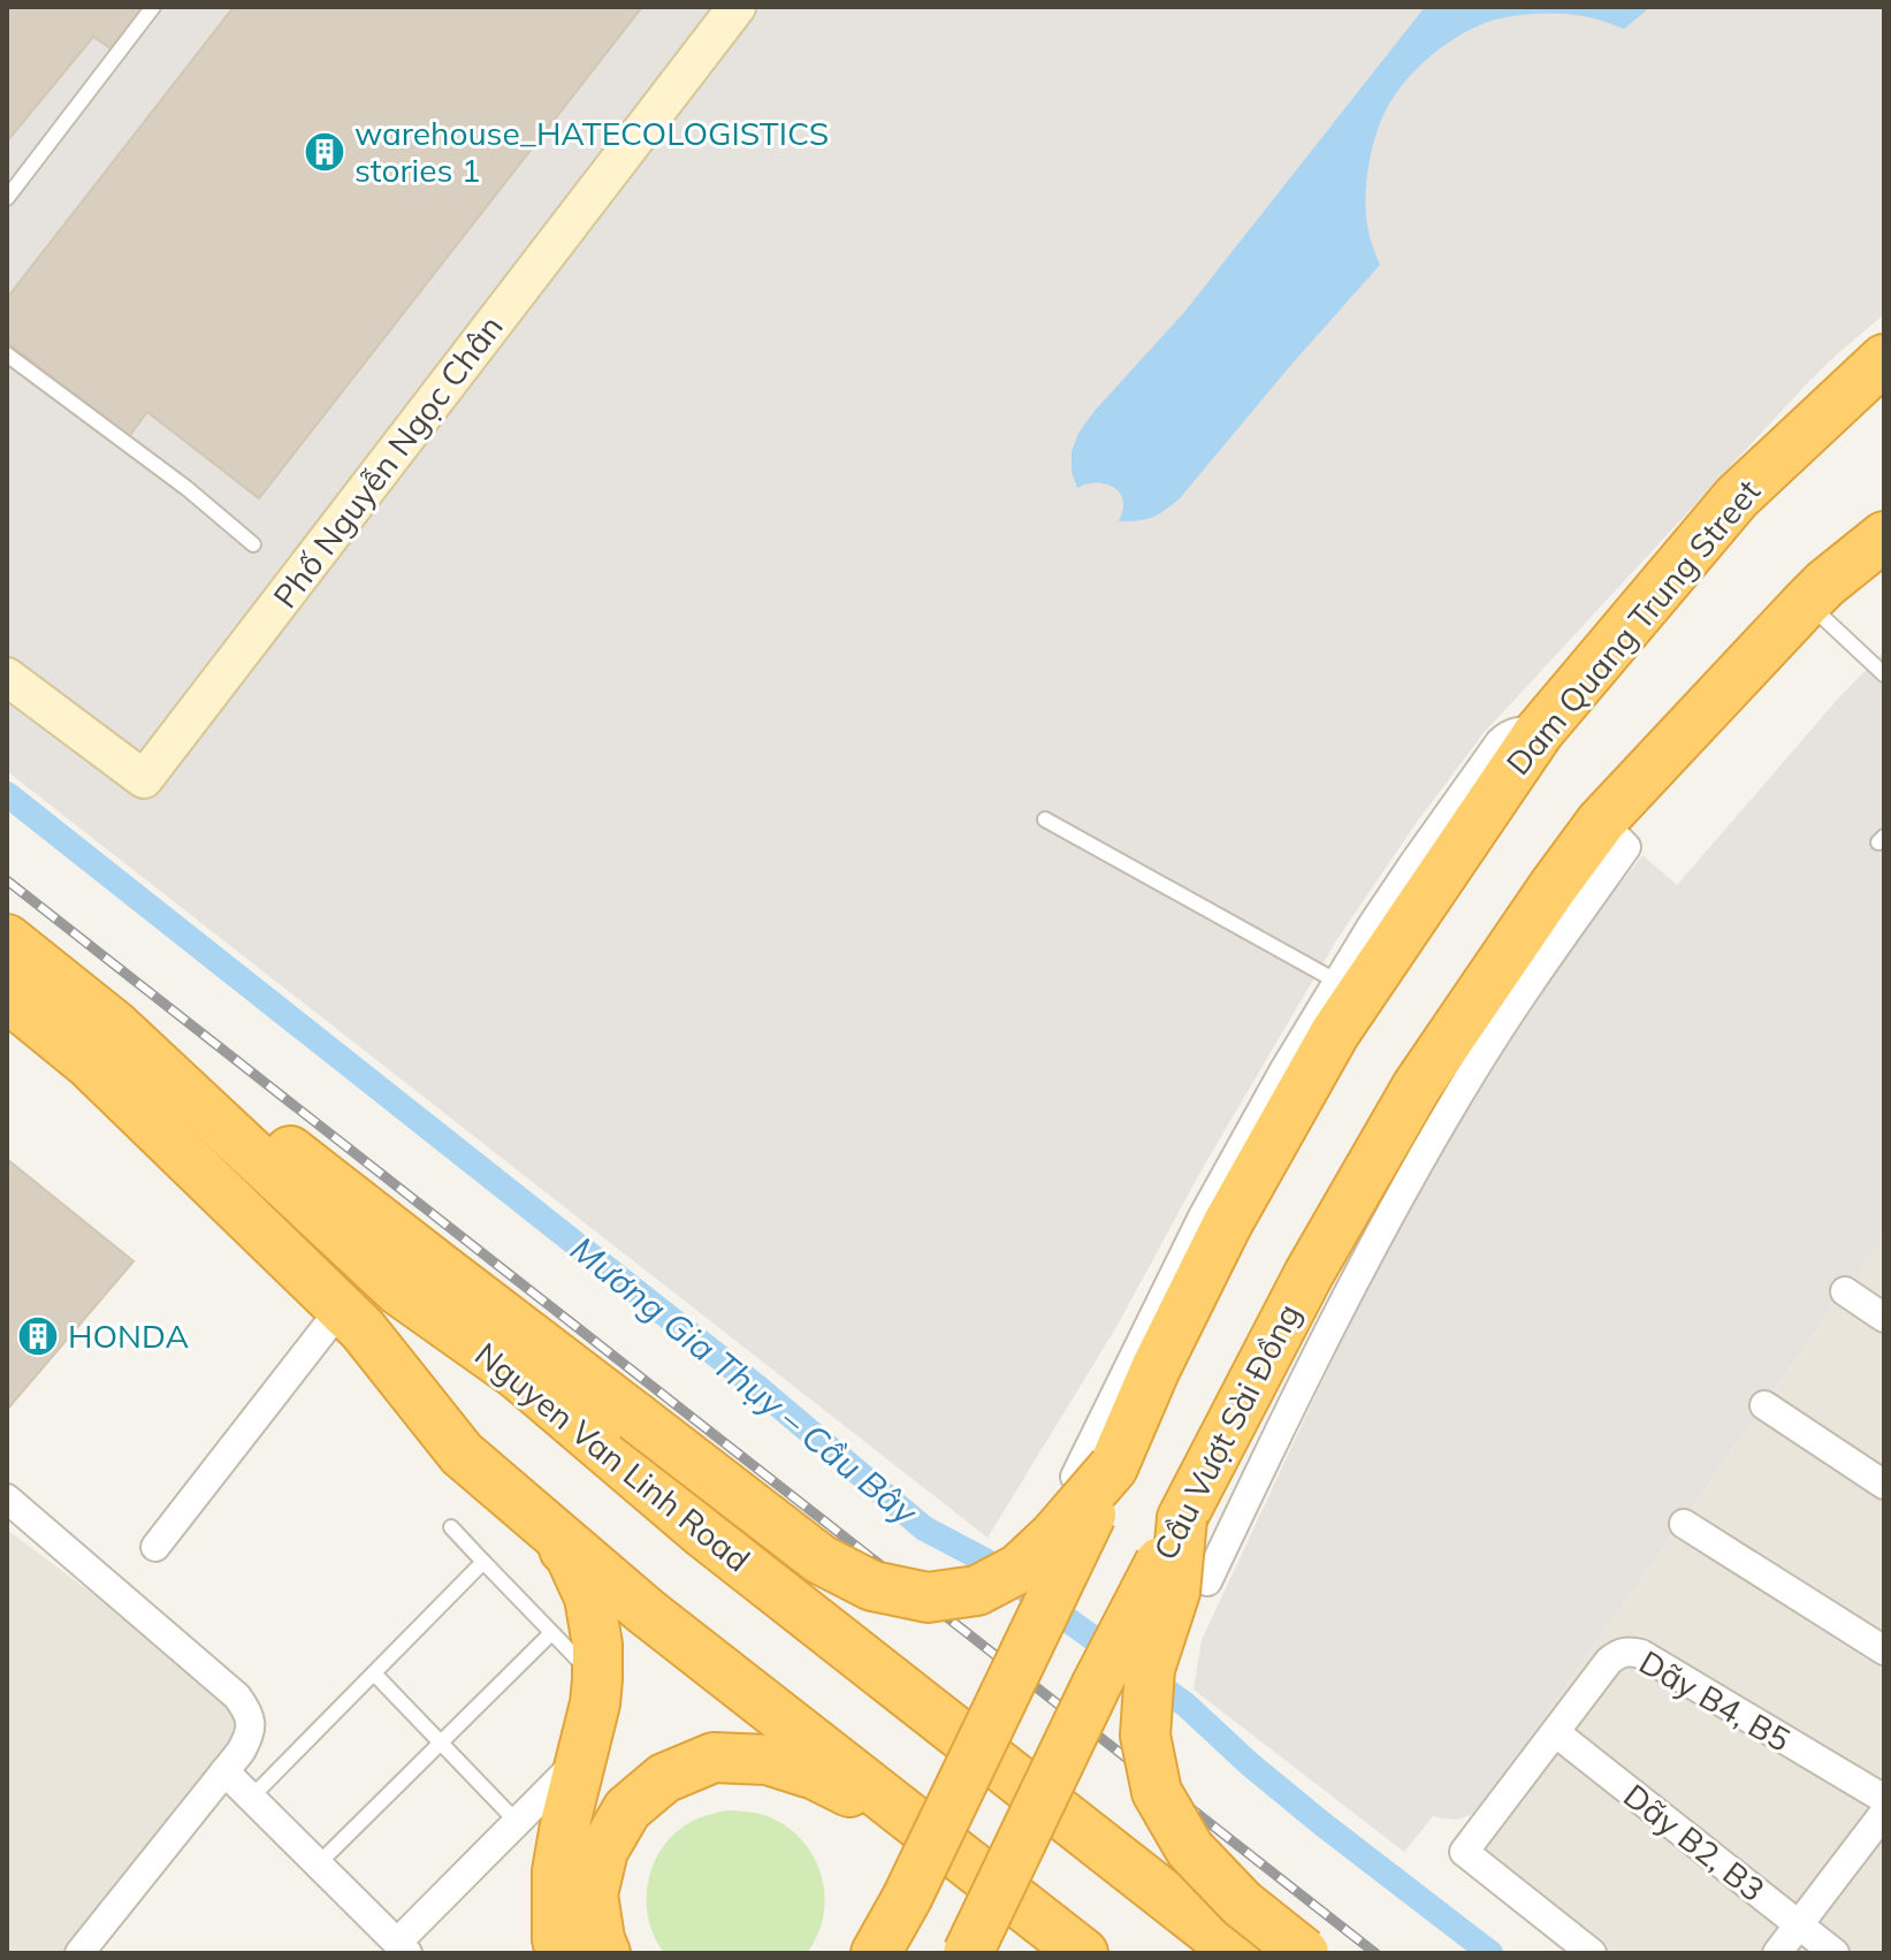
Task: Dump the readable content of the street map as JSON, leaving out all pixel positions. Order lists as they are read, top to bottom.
{
  "streets": {
    "highway": ["Dam Quang Trung Street", "Cầu Vượt Sài Đồng", "Nguyen Van Linh Road"],
    "street": ["Phố Nguyễn Ngọc Chân", "Dãy B4, B5", "Dãy B2, B3"]
  },
  "crossings": [
    ["Dãy B4, B5", "Dãy B2, B3"]
  ],
  "water": ["Mương Gia Thụy – Cầu Bây"],
  "places": {
    "building": ["warehouse_HATECOLOGISTICS stories 1", "HONDA"]
  }
}
